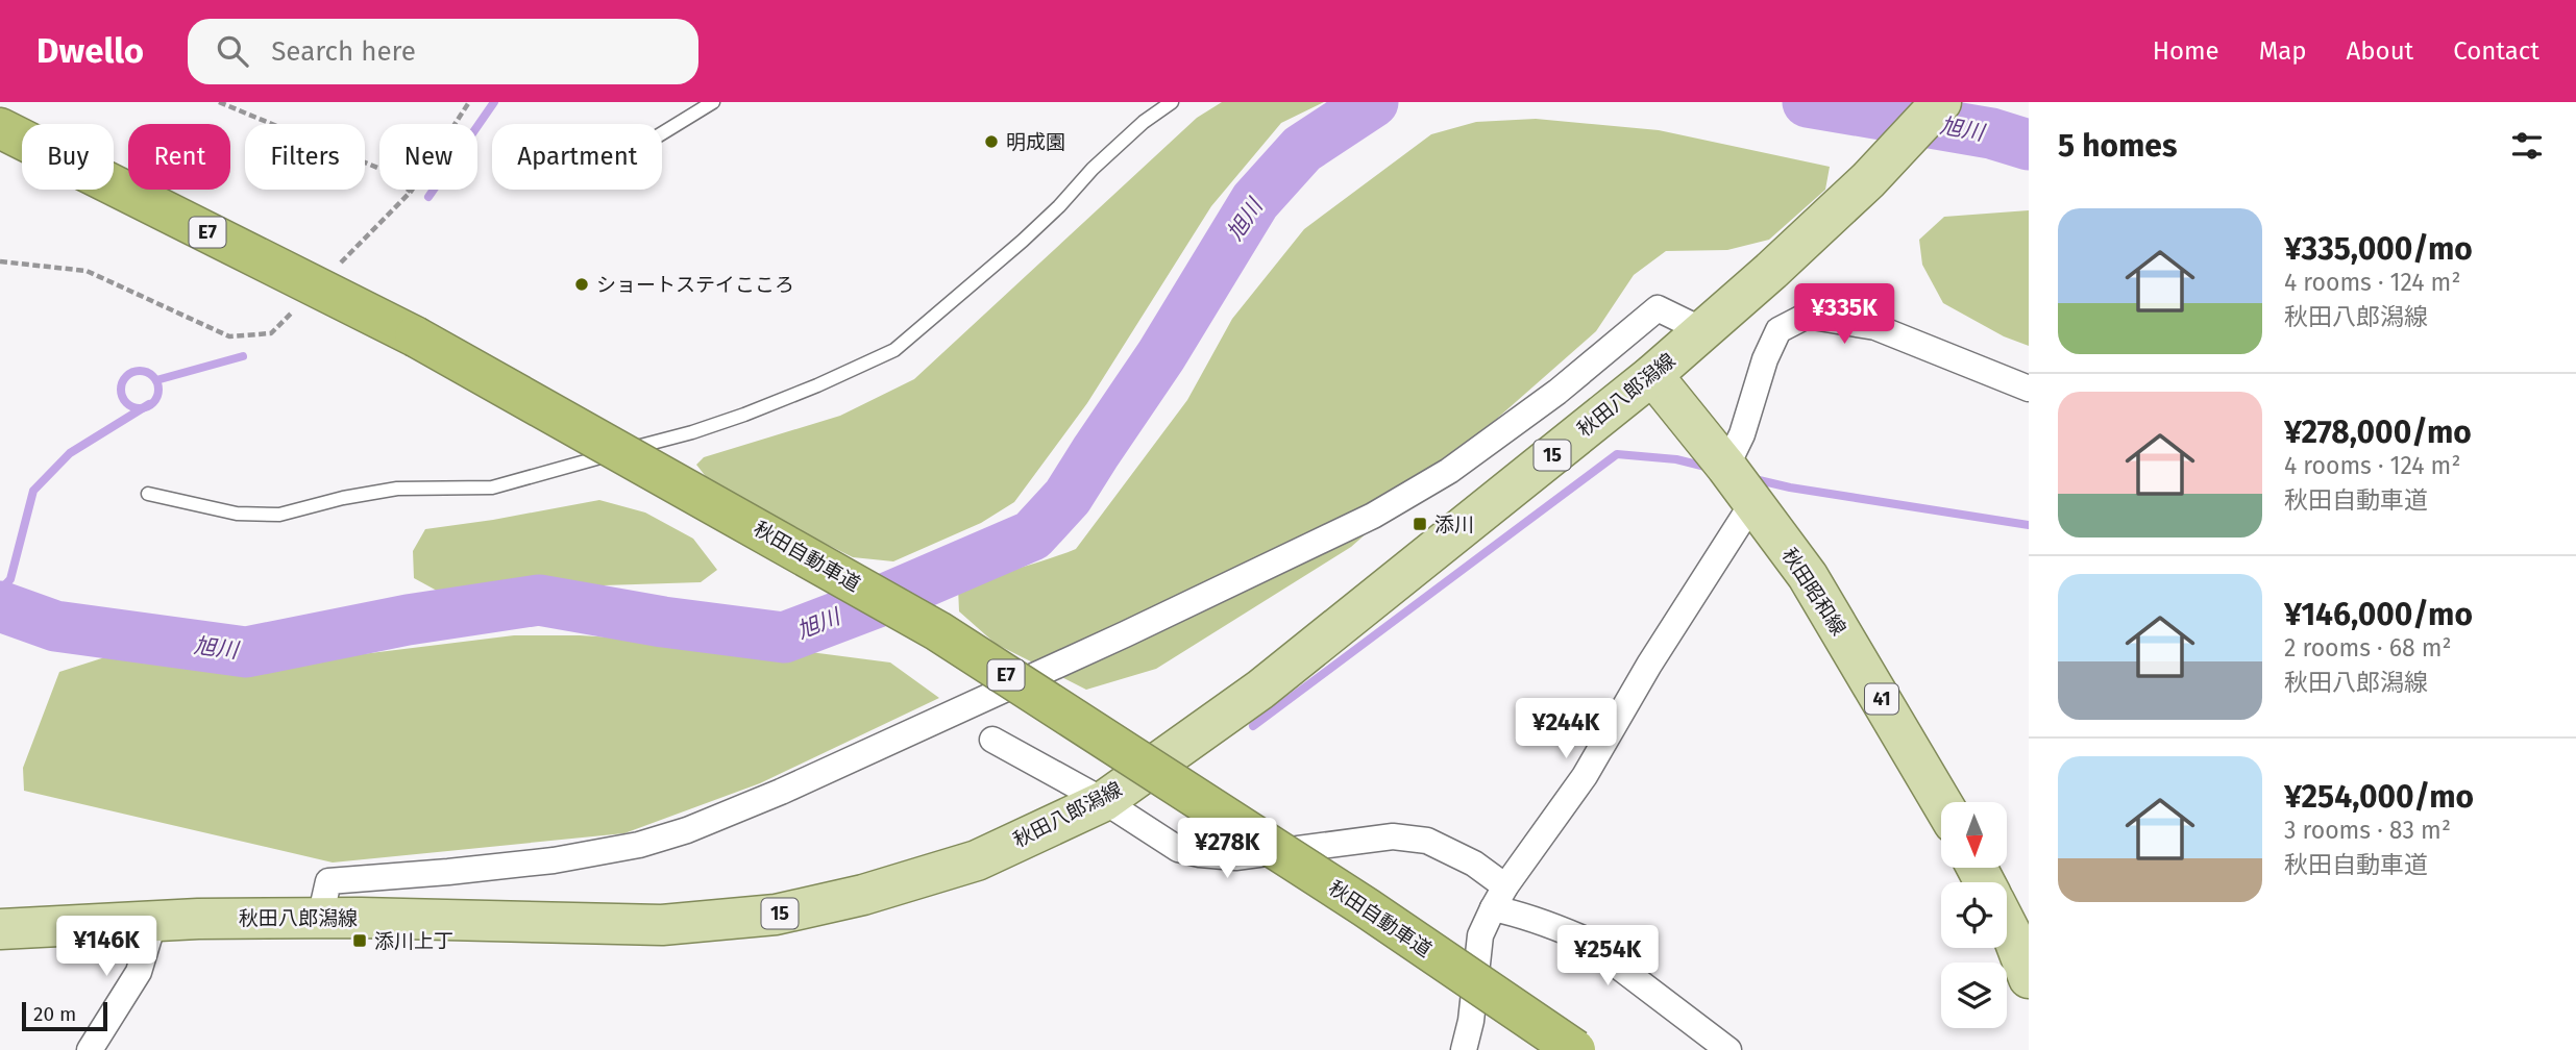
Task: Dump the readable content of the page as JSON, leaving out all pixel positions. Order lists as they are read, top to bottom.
{
  "streets": {
    "highway": ["E7", "秋田自動車道"],
    "main road": [
      "秋田八郎潟線",
      "15",
      "秋田昭和線",
      "41"
    ]
  },
  "crossings": [
    ["秋田八郎潟線", "秋田昭和線"]
  ],
  "water": ["旭川"],
  "places": {
    "other": ["明成園", "ショートステイこころ"],
    "transit": ["添川", "添川上丁"]
  },
  "scale_bar": "20 m",
  "north": "bottom",
  "page": {
    "header": "Dwello",
    "search": "Search here",
    "nav": [
      "Home",
      "Map",
      "About",
      "Contact"
    ],
    "heading": "5 homes",
    "chip": [
      "Buy",
      "Rent",
      "Filters",
      "New",
      "Apartment"
    ],
    "list": [
      {
        "name": "¥335,000/mo",
        "note": "4 rooms · 124 m² · 秋田八郎潟線"
      },
      {
        "name": "¥278,000/mo",
        "note": "4 rooms · 124 m² · 秋田自動車道"
      },
      {
        "name": "¥146,000/mo",
        "note": "2 rooms · 68 m² · 秋田八郎潟線"
      },
      {
        "name": "¥254,000/mo",
        "note": "3 rooms · 83 m² · 秋田自動車道"
      }
    ],
    "price": [
      "¥335K",
      "¥244K",
      "¥278K",
      "¥146K",
      "¥254K"
    ],
    "scale": "20 m"
  }
}
